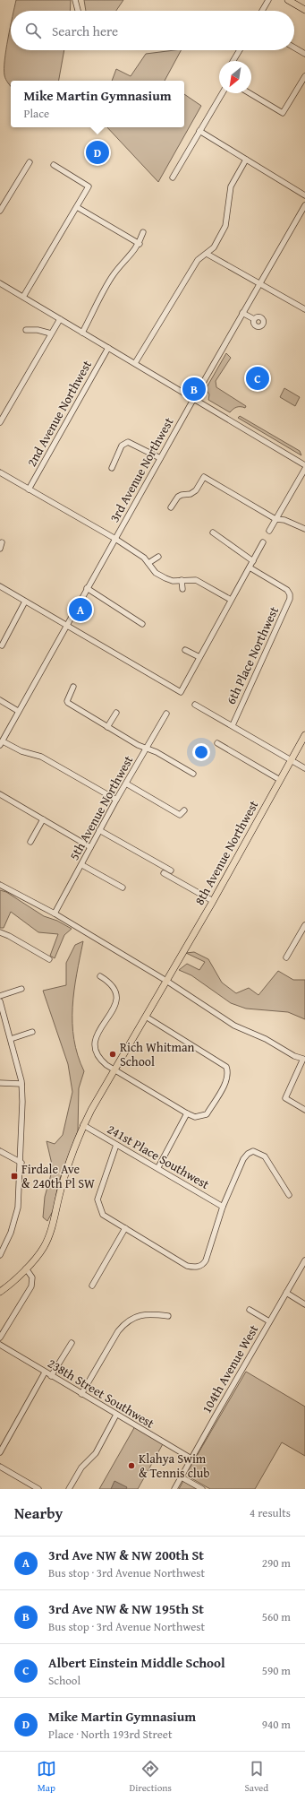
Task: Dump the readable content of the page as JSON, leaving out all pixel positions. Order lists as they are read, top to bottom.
{
  "streets": {
    "main road": ["8th Avenue Northwest"],
    "street": [
      "2nd Avenue Northwest",
      "3rd Avenue Northwest",
      "6th Place Northwest",
      "5th Avenue Northwest",
      "241st Place Southwest",
      "104th Avenue West",
      "238th Street Southwest"
    ]
  },
  "crossings": [
    ["8th Avenue Northwest", "241st Place Southwest"],
    ["104th Avenue West", "238th Street Southwest"]
  ],
  "places": {
    "other": ["Rich Whitman School", "Klahya Swim & Tennis club"],
    "transit": ["Firdale Ave & 240th Pl SW"]
  },
  "north": "bottom left",
  "page": {
    "search": "Search here",
    "popup": ["Mike Martin Gymnasium", "Place"],
    "pins": [
      "D",
      "C",
      "B",
      "A"
    ],
    "heading": ["Nearby", "4 results"],
    "list": [
      {
        "mark": "A",
        "name": "3rd Ave NW & NW 200th St",
        "note": "Bus stop · 3rd Avenue Northwest",
        "value": "290 m"
      },
      {
        "mark": "B",
        "name": "3rd Ave NW & NW 195th St",
        "note": "Bus stop · 3rd Avenue Northwest",
        "value": "560 m"
      },
      {
        "mark": "C",
        "name": "Albert Einstein Middle School",
        "note": "School",
        "value": "590 m"
      },
      {
        "mark": "D",
        "name": "Mike Martin Gymnasium",
        "note": "Place · North 193rd Street",
        "value": "940 m"
      }
    ],
    "nav": ["Map", "Directions", "Saved"]
  }
}
